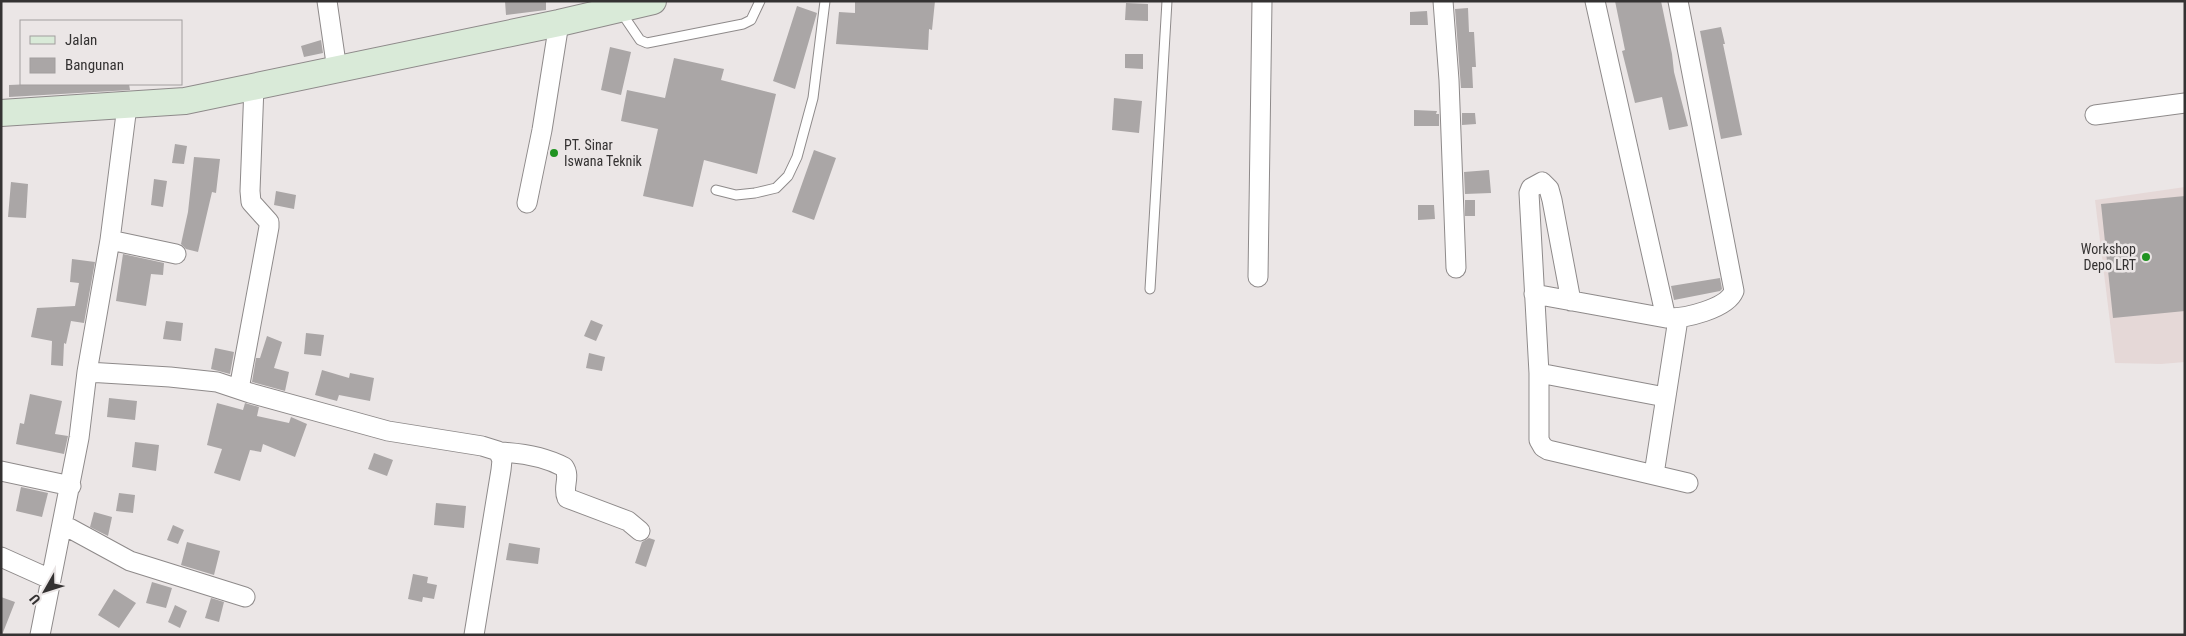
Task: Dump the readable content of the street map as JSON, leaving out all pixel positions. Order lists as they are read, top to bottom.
{
  "places": ["PT. Sinar Iswana Teknik", "Workshop Depo LRT"],
  "legend": ["Jalan", "Bangunan"],
  "north": "bottom left"
}
